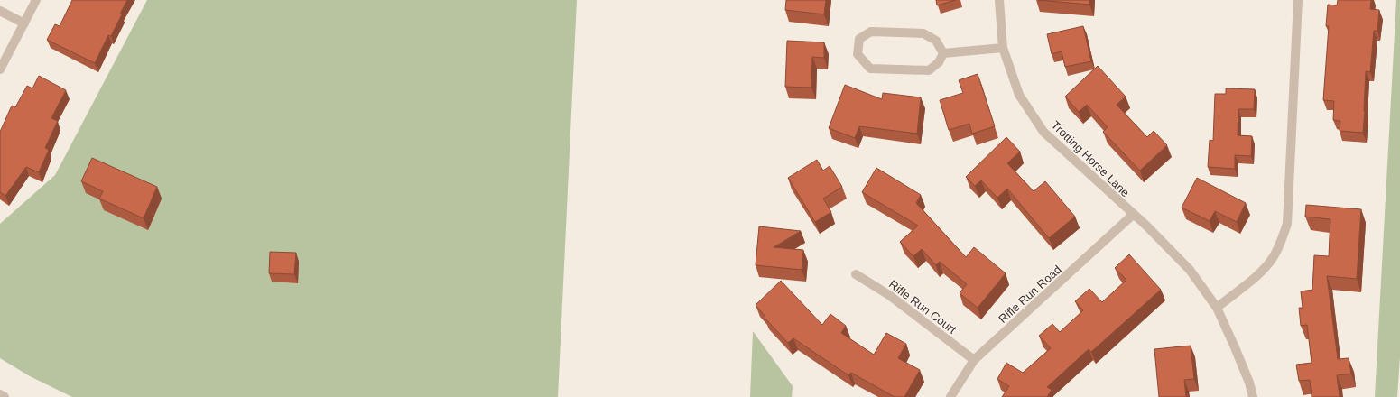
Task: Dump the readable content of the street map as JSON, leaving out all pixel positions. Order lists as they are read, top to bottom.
{
  "streets": {
    "street": ["Trotting Horse Lane", "Rifle Run Road", "Rifle Run Court"]
  },
  "crossings": [
    ["Trotting Horse Lane", "Rifle Run Road"],
    ["Rifle Run Road", "Rifle Run Court"]
  ]
}
